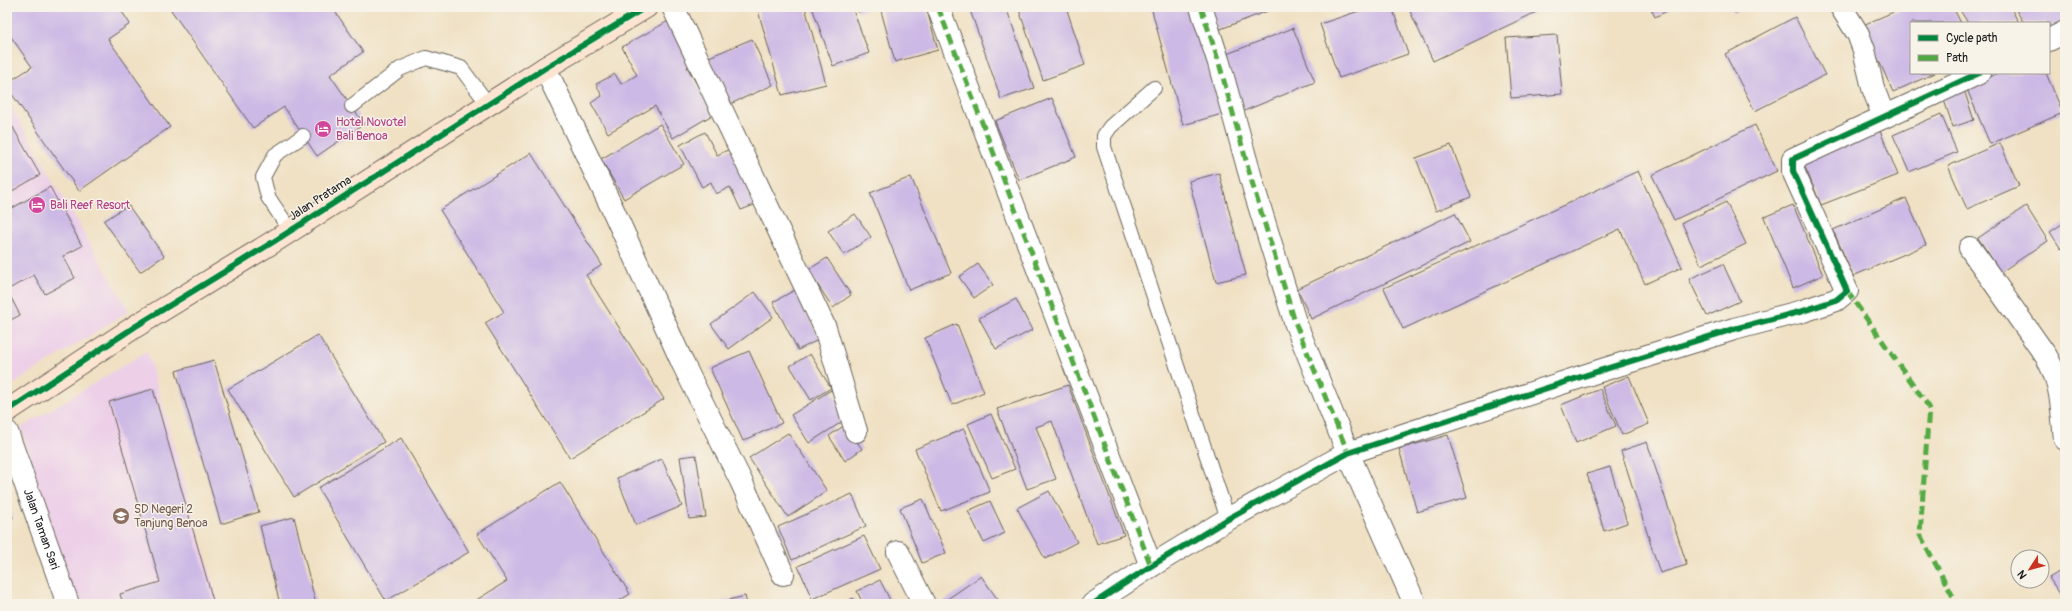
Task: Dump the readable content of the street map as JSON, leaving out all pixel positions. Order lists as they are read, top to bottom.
{
  "streets": {
    "street": ["Jalan Pratama", "Jalan Taman Sari"]
  },
  "places": {
    "hotel": ["Hotel Novotel Bali Benoa", "Bali Reef Resort"],
    "school or university": ["SD Negeri 2 Tanjung Benoa"]
  },
  "legend": ["Cycle path", "Path"],
  "north": "bottom left"
}
